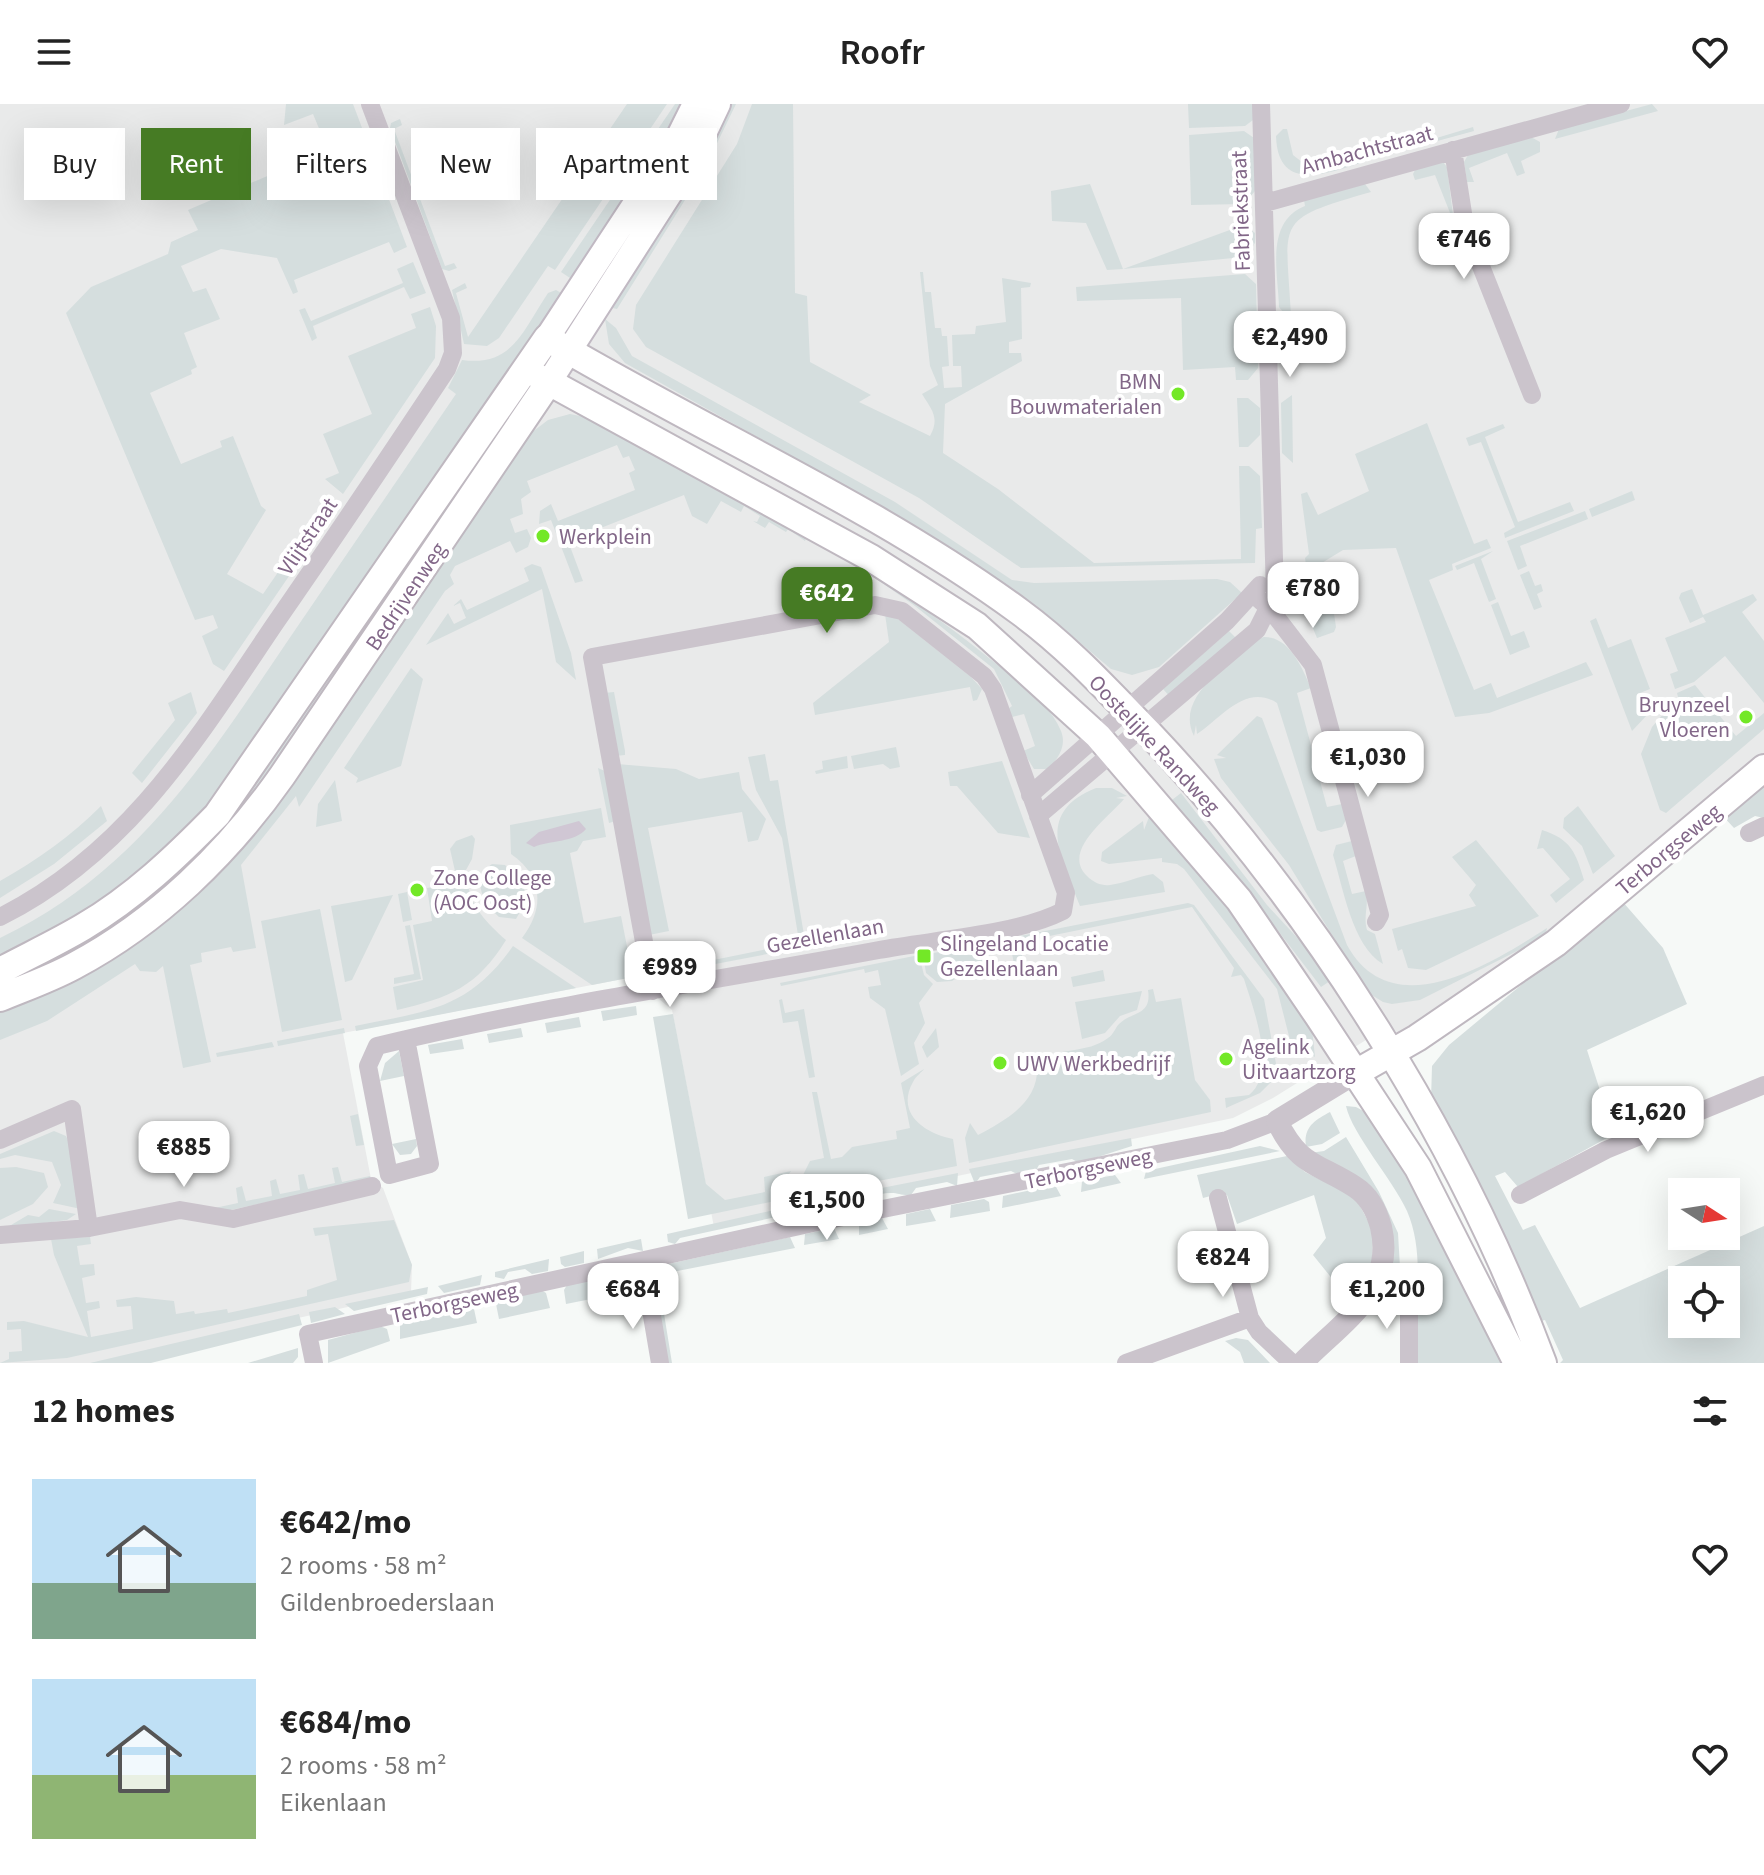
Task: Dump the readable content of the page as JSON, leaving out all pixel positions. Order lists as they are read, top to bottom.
{
  "streets": {
    "main road": ["Bedrijvenweg", "Oostelijke Randweg", "Terborgseweg"],
    "street": [
      "Ambachtstraat",
      "Fabriekstraat",
      "Vlijtstraat",
      "Gezellenlaan"
    ]
  },
  "crossings": [
    ["Ambachtstraat", "Fabriekstraat"],
    ["Fabriekstraat", "Oostelijke Randweg"],
    ["Bedrijvenweg", "Oostelijke Randweg"],
    ["Oostelijke Randweg", "Terborgseweg"]
  ],
  "places": {
    "other": [
      "BMN Bouwmaterialen",
      "Werkplein",
      "Bruynzeel Vloeren",
      "Zone College (AOC Oost)",
      "Agelink Uitvaartzorg",
      "UWV Werkbedrijf"
    ],
    "transit": ["Slingeland Locatie Gezellenlaan"]
  },
  "north": "right",
  "page": {
    "header": "Roofr",
    "chip": [
      "Buy",
      "Rent",
      "Filters",
      "New",
      "Apartment"
    ],
    "price": [
      "€746",
      "€2,490",
      "€780",
      "€642",
      "€1,030",
      "€989",
      "€1,620",
      "€885",
      "€1,500",
      "€824",
      "€684",
      "€1,200"
    ],
    "heading": "12 homes",
    "list": [
      {
        "name": "€642/mo",
        "note": "2 rooms · 58 m² · Gildenbroederslaan"
      },
      {
        "name": "€684/mo",
        "note": "2 rooms · 58 m² · Eikenlaan"
      }
    ]
  }
}
